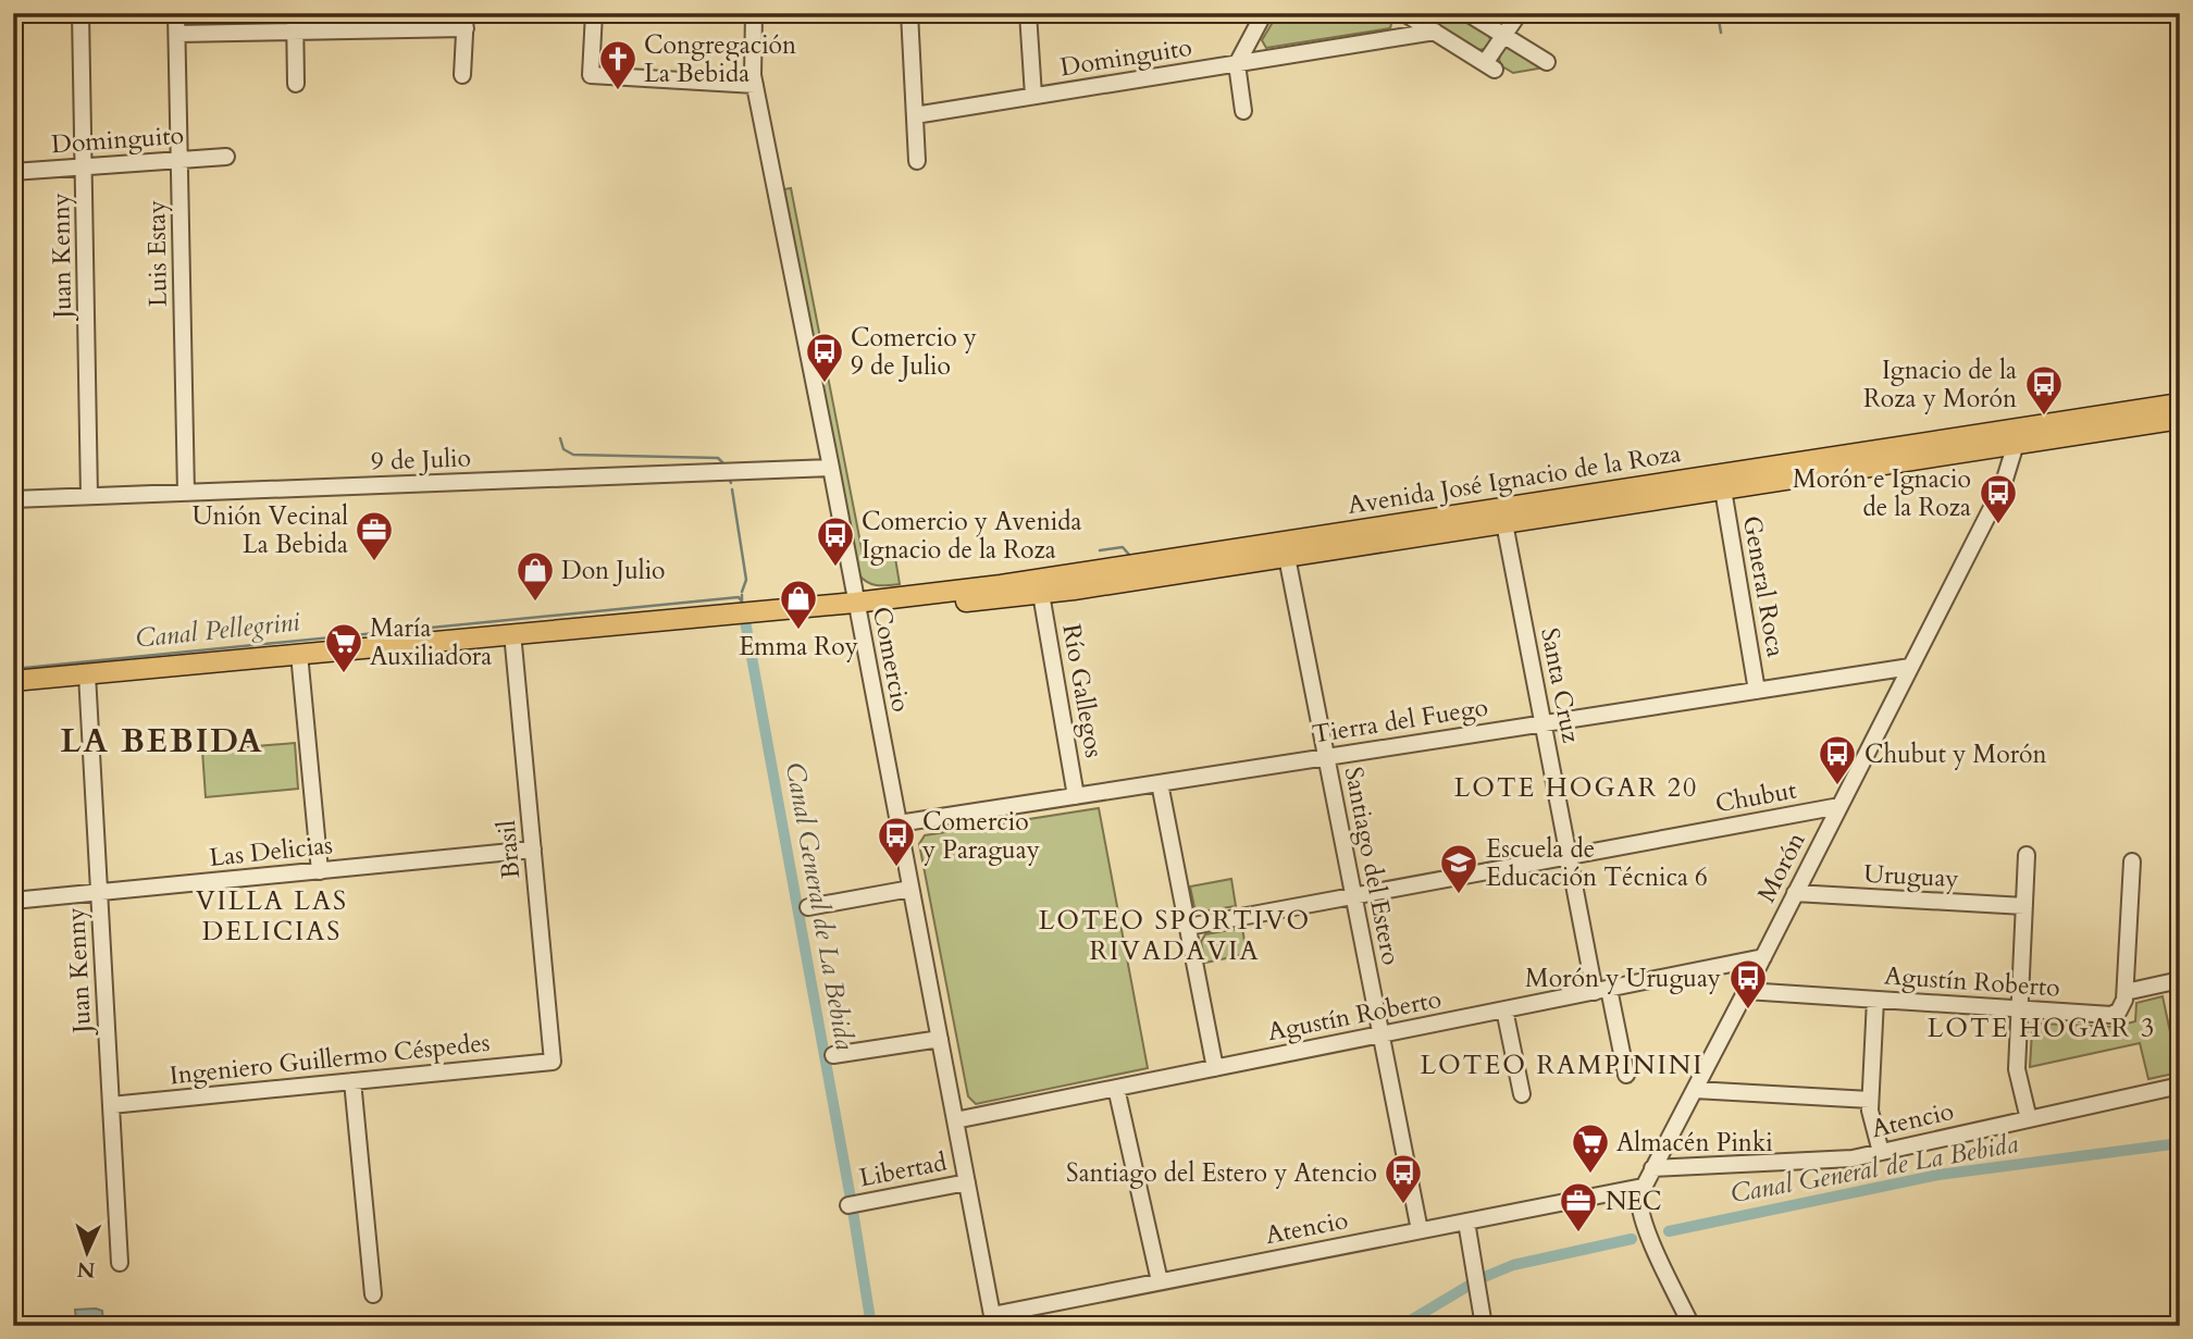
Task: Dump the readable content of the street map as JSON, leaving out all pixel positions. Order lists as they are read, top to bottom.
{
  "streets": {
    "main road": ["Avenida José Ignacio de la Roza"],
    "street": [
      "Dominguito",
      "Luis Estay",
      "Juan Kenny",
      "9 de Julio",
      "General Roca",
      "Comercio",
      "Santa Cruz",
      "Río Gallegos",
      "Tierra del Fuego",
      "Chubut",
      "Brasil",
      "Las Delicias",
      "Santiago del Estero",
      "Morón",
      "Uruguay",
      "Agustín Roberto",
      "Ingeniero Guillermo Céspedes",
      "Atencio",
      "Libertad"
    ]
  },
  "crossings": [
    ["Dominguito", "Luis Estay"],
    ["Dominguito", "Juan Kenny"],
    ["Luis Estay", "9 de Julio"],
    ["Juan Kenny", "9 de Julio"],
    ["Juan Kenny", "Avenida José Ignacio de la Roza"],
    ["Juan Kenny", "Las Delicias"],
    ["Juan Kenny", "Ingeniero Guillermo Céspedes"],
    ["9 de Julio", "Comercio"],
    ["Avenida José Ignacio de la Roza", "General Roca"],
    ["Avenida José Ignacio de la Roza", "Comercio"],
    ["Avenida José Ignacio de la Roza", "Santa Cruz"],
    ["Avenida José Ignacio de la Roza", "Río Gallegos"],
    ["Avenida José Ignacio de la Roza", "Brasil"],
    ["Avenida José Ignacio de la Roza", "Santiago del Estero"],
    ["Avenida José Ignacio de la Roza", "Morón"],
    ["General Roca", "Tierra del Fuego"],
    ["Comercio", "Tierra del Fuego"],
    ["Comercio", "Agustín Roberto"],
    ["Comercio", "Atencio"],
    ["Comercio", "Libertad"],
    ["Santa Cruz", "Tierra del Fuego"],
    ["Santa Cruz", "Chubut"],
    ["Santa Cruz", "Agustín Roberto"],
    ["Río Gallegos", "Tierra del Fuego"],
    ["Tierra del Fuego", "Santiago del Estero"],
    ["Tierra del Fuego", "Morón"],
    ["Chubut", "Santiago del Estero"],
    ["Chubut", "Morón"],
    ["Brasil", "Las Delicias"],
    ["Brasil", "Ingeniero Guillermo Céspedes"],
    ["Santiago del Estero", "Agustín Roberto"],
    ["Santiago del Estero", "Atencio"],
    ["Morón", "Uruguay"],
    ["Morón", "Agustín Roberto"],
    ["Morón", "Atencio"]
  ],
  "districts": [
    "LA BEBIDA",
    "LOTE HOGAR 20",
    "VILLA LAS DELICIAS",
    "LOTEO SPORTIVO RIVADAVIA",
    "LOTE HOGAR 3",
    "LOTEO RAMPININI"
  ],
  "water": ["Canal Pellegrini", "Canal General de La Bebida"],
  "places": {
    "church": ["Congregación La Bebida"],
    "bus stop": [
      "Comercio y 9 de Julio",
      "Ignacio de la Roza y Morón",
      "Morón e Ignacio de la Roza",
      "Comercio y Avenida Ignacio de la Roza",
      "Chubut y Morón",
      "Comercio y Paraguay",
      "Morón y Uruguay",
      "Santiago del Estero y Atencio"
    ],
    "office": ["Unión Vecinal La Bebida", "NEC"],
    "shop": ["Don Julio", "Emma Roy"],
    "supermarket": ["María Auxiliadora", "Almacén Pinki"],
    "school or university": ["Escuela de Educación Técnica 6"]
  },
  "north": "bottom"
}
